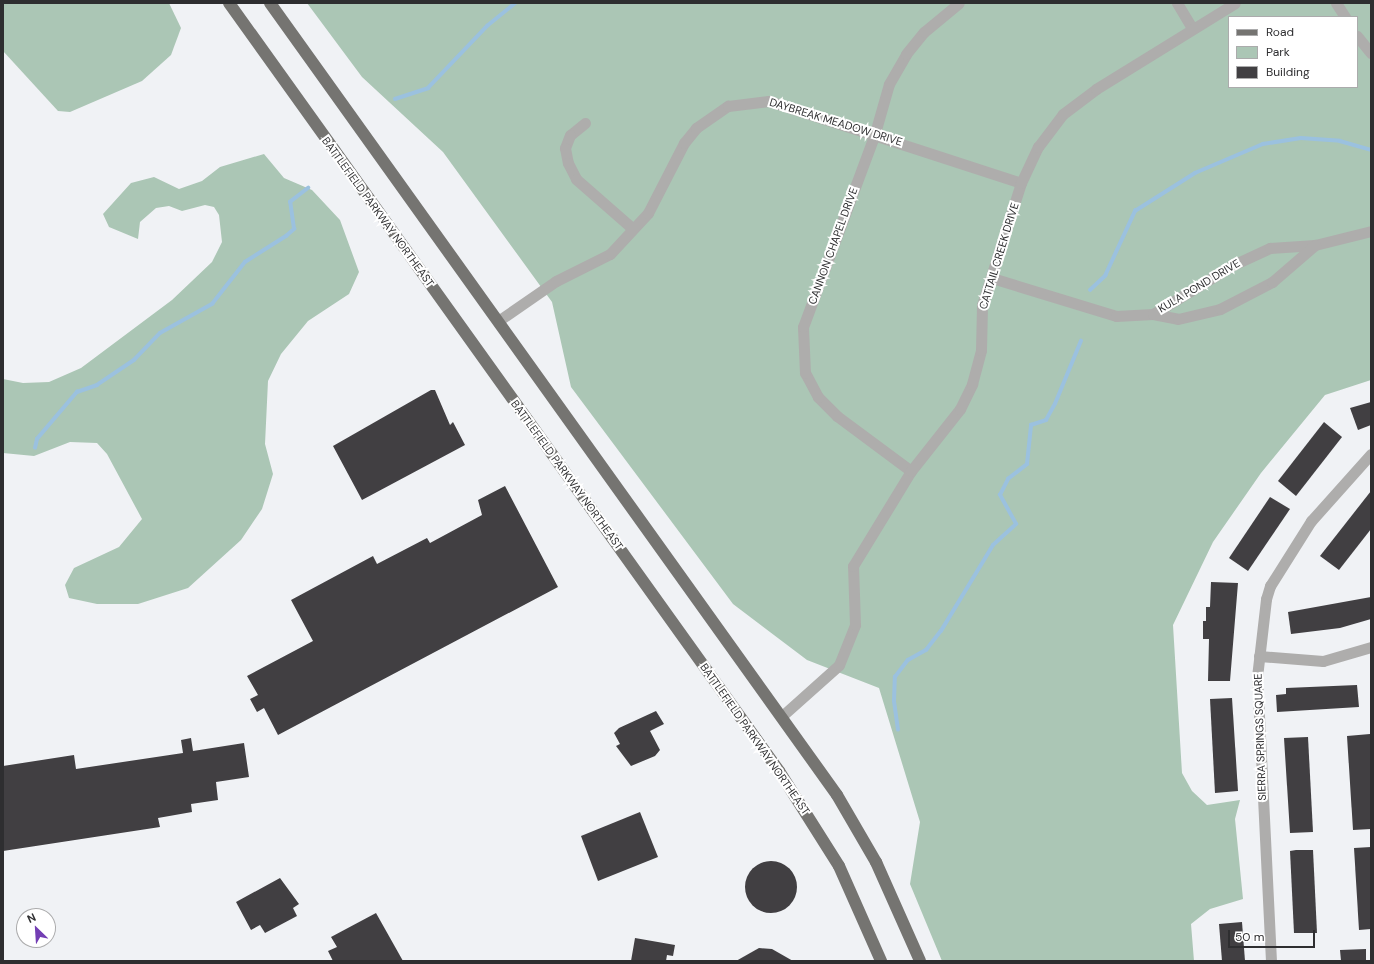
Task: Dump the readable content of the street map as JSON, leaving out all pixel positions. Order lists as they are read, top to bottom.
{
  "streets": {
    "main road": ["BATTLEFIELD PARKWAY NORTHEAST"],
    "street": [
      "DAYBREAK MEADOW DRIVE",
      "CANNON CHAPEL DRIVE",
      "CATTAIL CREEK DRIVE",
      "KULA POND DRIVE",
      "SIERRA SPRINGS SQUARE"
    ]
  },
  "crossings": [
    ["DAYBREAK MEADOW DRIVE", "CANNON CHAPEL DRIVE"],
    ["DAYBREAK MEADOW DRIVE", "CATTAIL CREEK DRIVE"],
    ["CANNON CHAPEL DRIVE", "CATTAIL CREEK DRIVE"],
    ["CATTAIL CREEK DRIVE", "KULA POND DRIVE"]
  ],
  "legend": ["Road", "Park", "Building"],
  "scale_bar": "50 m",
  "north": "top left"
}
